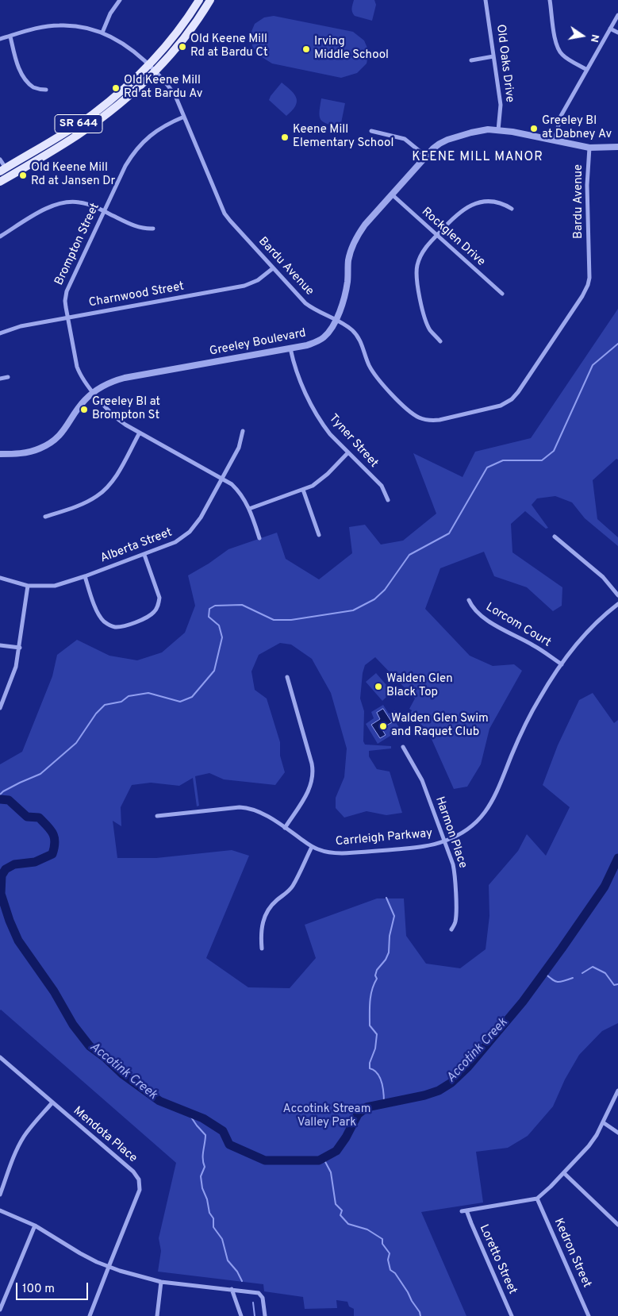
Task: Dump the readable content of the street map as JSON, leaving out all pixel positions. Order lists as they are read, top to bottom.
{
  "streets": {
    "main road": ["SR 644"],
    "street": [
      "Old Oaks Drive",
      "Bardu Avenue",
      "Rockglen Drive",
      "Brompton Street",
      "Charnwood Street",
      "Greeley Boulevard",
      "Tyner Street",
      "Alberta Street",
      "Lorcom Court",
      "Harmon Place",
      "Carrleigh Parkway",
      "Mendota Place",
      "Kedron Street",
      "Loretto Street"
    ]
  },
  "crossings": [
    ["Old Oaks Drive", "Greeley Boulevard"],
    ["SR 644", "Bardu Avenue"],
    ["Bardu Avenue", "Brompton Street"],
    ["Bardu Avenue", "Charnwood Street"],
    ["Bardu Avenue", "Greeley Boulevard"],
    ["Rockglen Drive", "Greeley Boulevard"],
    ["Brompton Street", "Charnwood Street"],
    ["Brompton Street", "Greeley Boulevard"],
    ["Brompton Street", "Alberta Street"],
    ["Greeley Boulevard", "Tyner Street"],
    ["Lorcom Court", "Carrleigh Parkway"],
    ["Harmon Place", "Carrleigh Parkway"]
  ],
  "districts": ["KEENE MILL MANOR"],
  "water": ["Accotink Creek"],
  "parks": ["Accotink Stream Valley Park"],
  "places": [
    "Old Keene Mill Rd at Bardu Ct",
    "Irving Middle School",
    "Old Keene Mill Rd at Bardu Av",
    "Greeley Bl at Dabney Av",
    "Keene Mill Elementary School",
    "Old Keene Mill Rd at Jansen Dr",
    "Greeley Bl at Brompton St",
    "Walden Glen Black Top",
    "Walden Glen Swim and Raquet Club"
  ],
  "scale_bar": "100 m",
  "north": "right"
}
